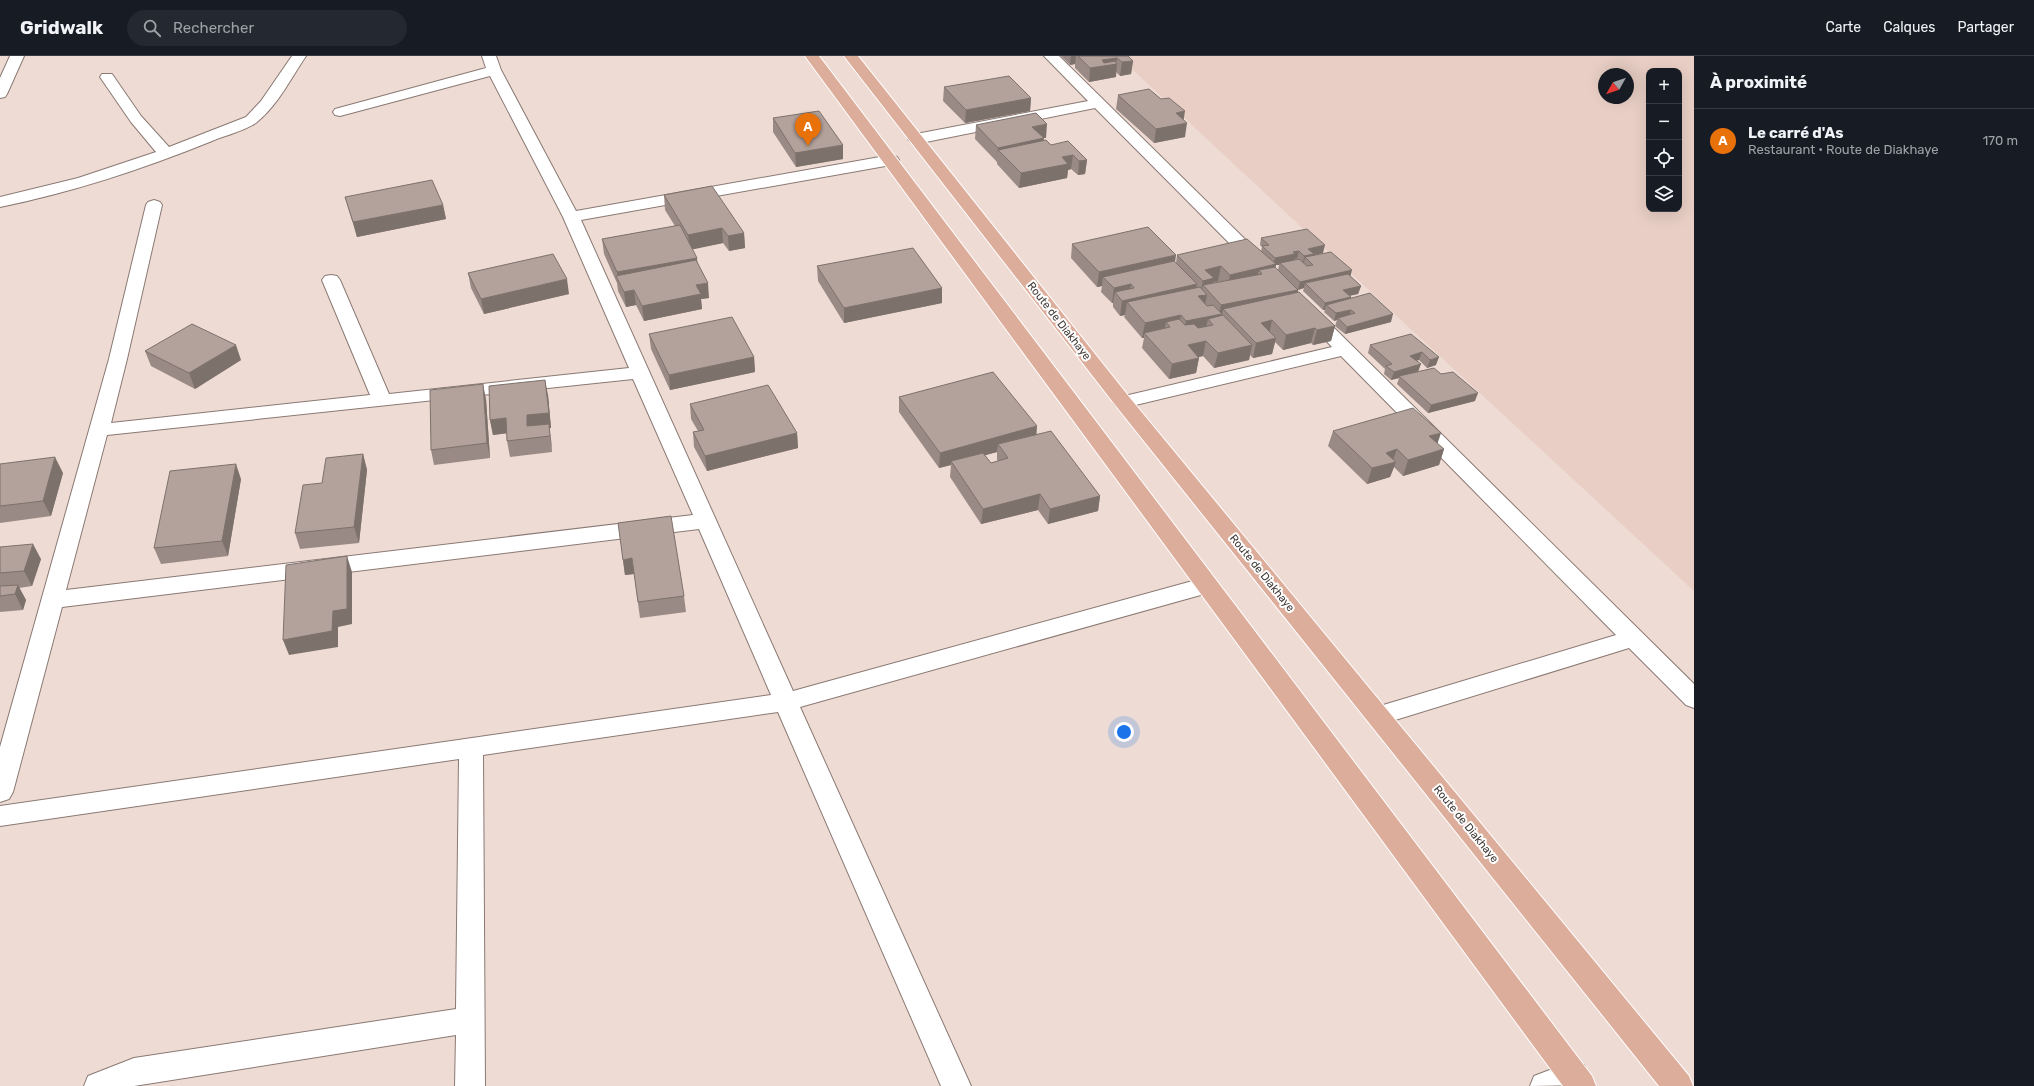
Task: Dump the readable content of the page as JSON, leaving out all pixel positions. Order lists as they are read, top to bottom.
{
  "streets": {
    "main road": ["Route de Diakhaye"]
  },
  "north": "bottom left",
  "page": {
    "header": "Gridwalk",
    "search": "Rechercher",
    "nav": ["Carte", "Calques", "Partager"],
    "heading": "À proximité",
    "map_buttons": ["+", "−"],
    "list": [
      {
        "mark": "A",
        "name": "Le carré d'As",
        "note": "Restaurant · Route de Diakhaye",
        "value": "170 m"
      }
    ],
    "pins": "A"
  }
}
